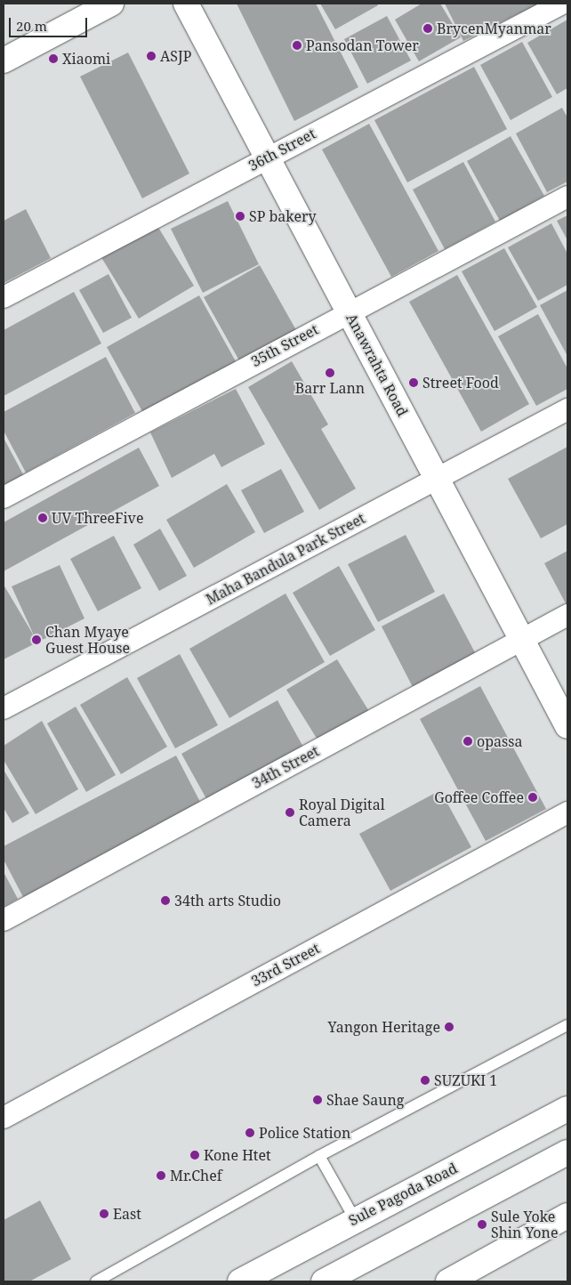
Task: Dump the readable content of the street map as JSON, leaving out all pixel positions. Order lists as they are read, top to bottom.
{
  "streets": {
    "main road": ["Anawrahta Road", "Sule Pagoda Road"],
    "street": [
      "36th Street",
      "35th Street",
      "Maha Bandula Park Street",
      "34th Street",
      "33rd Street"
    ]
  },
  "crossings": [
    ["36th Street", "Anawrahta Road"],
    ["35th Street", "Anawrahta Road"],
    ["Anawrahta Road", "Maha Bandula Park Street"],
    ["Anawrahta Road", "34th Street"]
  ],
  "places": [
    "BrycenMyanmar",
    "Pansodan Tower",
    "ASJP",
    "Xiaomi",
    "SP bakery",
    "Barr Lann",
    "Street Food",
    "UV ThreeFive",
    "Chan Myaye Guest House",
    "opassa",
    "Goffee Coffee",
    "Royal Digital Camera",
    "34th arts Studio",
    "Yangon Heritage",
    "SUZUKI 1",
    "Shae Saung",
    "Police Station",
    "Kone Htet",
    "Mr.Chef",
    "East",
    "Sule Yoke Shin Yone"
  ],
  "scale_bar": "20 m"
}
